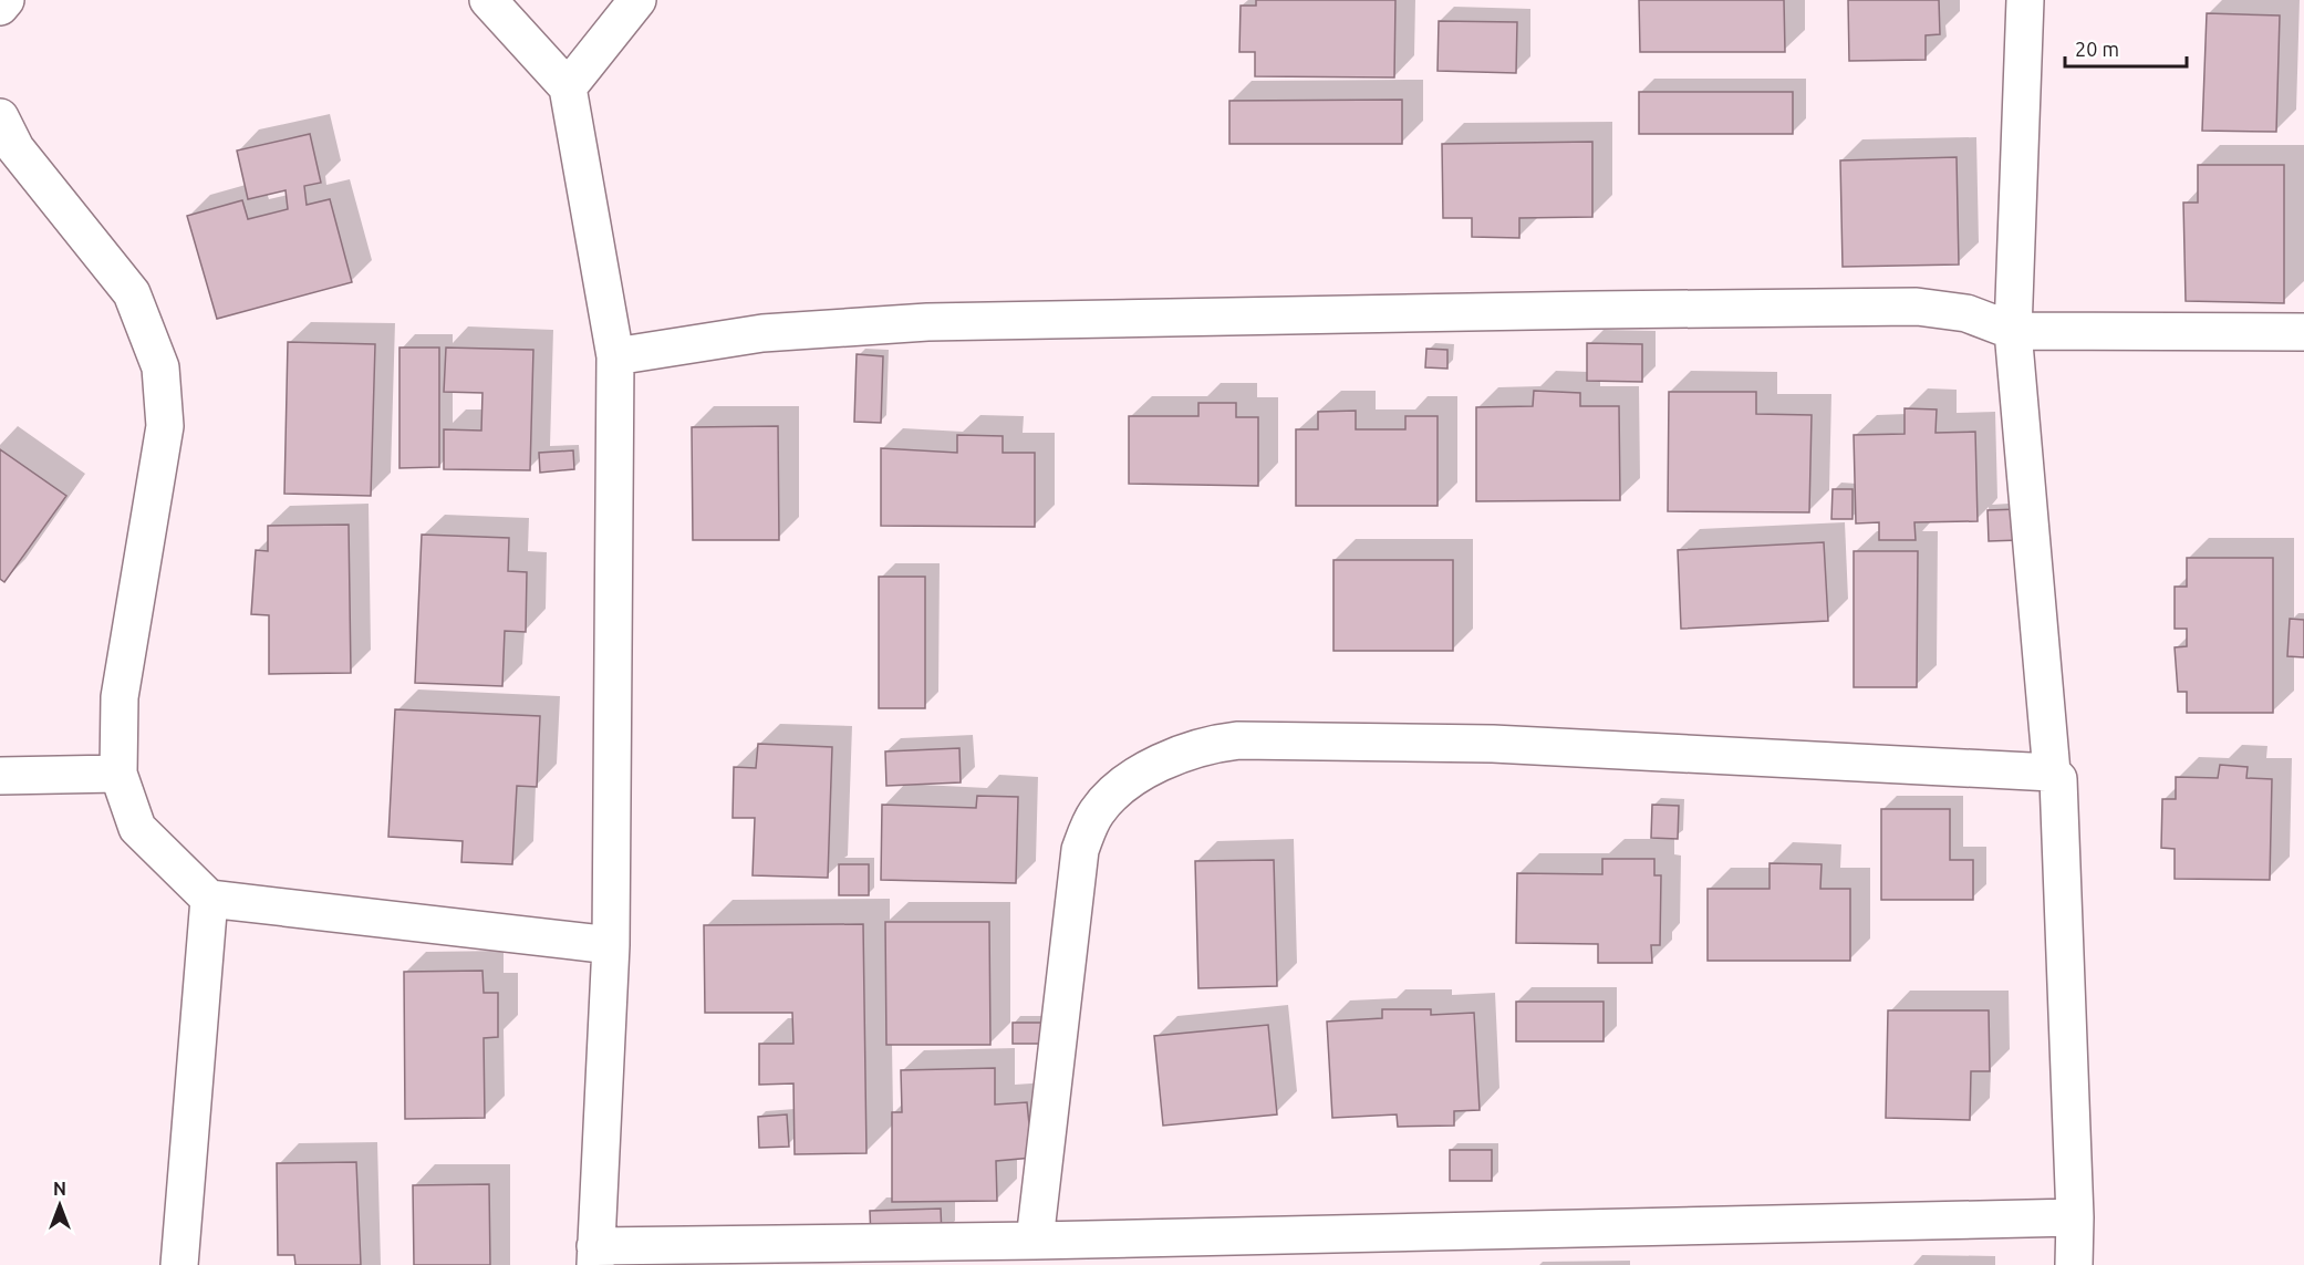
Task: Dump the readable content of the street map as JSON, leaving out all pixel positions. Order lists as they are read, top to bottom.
{
  "scale_bar": "20 m",
  "north": "top"
}
